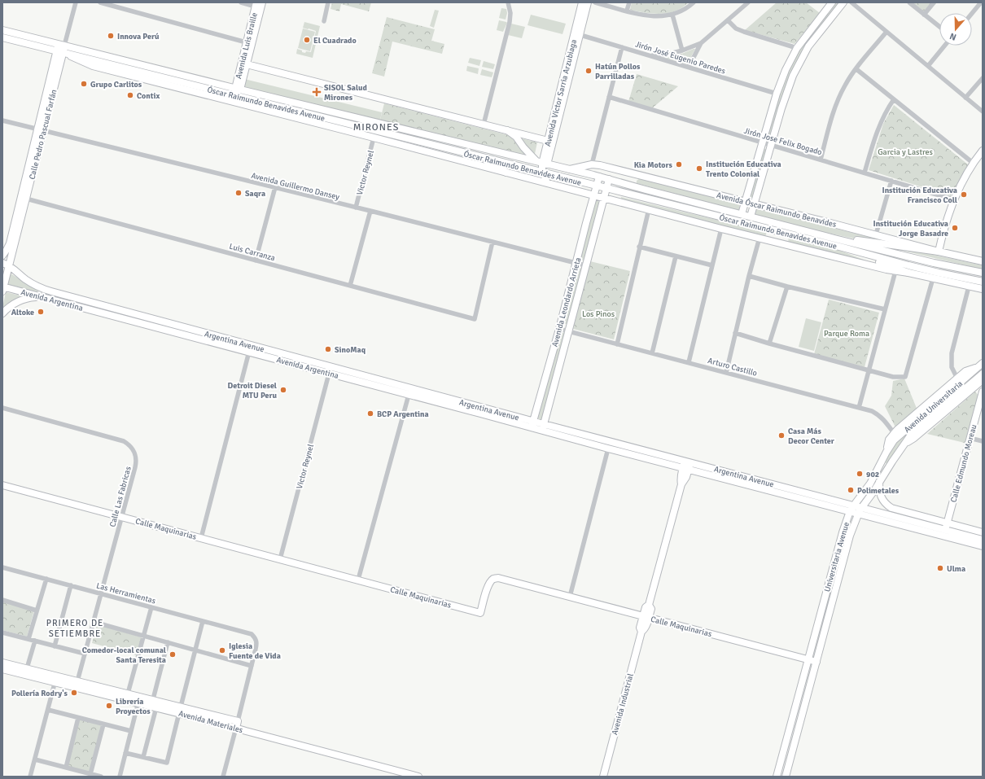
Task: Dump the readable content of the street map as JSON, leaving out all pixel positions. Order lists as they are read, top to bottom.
{
  "streets": {
    "main road": [
      "Avenida Luis Braille",
      "Avenida Víctor Sarria Arzubiaga",
      "Óscar Raimundo Benavides Avenue",
      "Calle Pedro Pascual Farfán",
      "Avenida Óscar Raimundo Benavides",
      "Avenida Argentina",
      "Avenida Leondardo Arrieta",
      "Argentina Avenue",
      "Avenida Universitaria",
      "Calle Edmundo Moreau",
      "Calle Maquinarias",
      "Universitaria Avenue",
      "Avenida Industrial",
      "Avenida Materiales"
    ],
    "street": [
      "Jirón José Eugenio Paredes",
      "Jirón Jose Felix Bogado",
      "Victor Reynel",
      "Avenida Guillermo Dansey",
      "Luis Carranza",
      "Arturo Castillo",
      "Calle Las Fabricas",
      "Las Herramientas"
    ]
  },
  "crossings": [
    ["Avenida Luis Braille", "Óscar Raimundo Benavides Avenue"],
    ["Jirón José Eugenio Paredes", "Avenida Víctor Sarria Arzubiaga"],
    ["Avenida Víctor Sarria Arzubiaga", "Óscar Raimundo Benavides Avenue"],
    ["Avenida Víctor Sarria Arzubiaga", "Avenida Óscar Raimundo Benavides"],
    ["Óscar Raimundo Benavides Avenue", "Calle Pedro Pascual Farfán"],
    ["Óscar Raimundo Benavides Avenue", "Victor Reynel"],
    ["Óscar Raimundo Benavides Avenue", "Avenida Óscar Raimundo Benavides"],
    ["Óscar Raimundo Benavides Avenue", "Avenida Leondardo Arrieta"],
    ["Calle Pedro Pascual Farfán", "Avenida Guillermo Dansey"],
    ["Calle Pedro Pascual Farfán", "Luis Carranza"],
    ["Calle Pedro Pascual Farfán", "Avenida Argentina"],
    ["Calle Pedro Pascual Farfán", "Argentina Avenue"],
    ["Victor Reynel", "Avenida Guillermo Dansey"],
    ["Victor Reynel", "Avenida Argentina"],
    ["Victor Reynel", "Calle Maquinarias"],
    ["Avenida Guillermo Dansey", "Luis Carranza"],
    ["Avenida Guillermo Dansey", "Avenida Leondardo Arrieta"],
    ["Avenida Óscar Raimundo Benavides", "Avenida Leondardo Arrieta"],
    ["Avenida Argentina", "Argentina Avenue"],
    ["Avenida Leondardo Arrieta", "Argentina Avenue"],
    ["Avenida Leondardo Arrieta", "Arturo Castillo"],
    ["Argentina Avenue", "Calle Edmundo Moreau"],
    ["Argentina Avenue", "Universitaria Avenue"],
    ["Argentina Avenue", "Avenida Industrial"],
    ["Arturo Castillo", "Universitaria Avenue"],
    ["Avenida Universitaria", "Universitaria Avenue"],
    ["Calle Edmundo Moreau", "Universitaria Avenue"],
    ["Calle Las Fabricas", "Calle Maquinarias"],
    ["Calle Las Fabricas", "Las Herramientas"],
    ["Calle Las Fabricas", "Avenida Materiales"],
    ["Calle Maquinarias", "Universitaria Avenue"],
    ["Calle Maquinarias", "Avenida Industrial"]
  ],
  "districts": ["MIRONES", "PRIMERO DE SETIEMBRE"],
  "parks": ["Garcia y Lastres", "Los Pinos", "Parque Roma"],
  "places": {
    "other": [
      "Innova Perú",
      "El Cuadrado",
      "Hatún Pollos Parrilladas",
      "Grupo Carlitos",
      "Contix",
      "Kia Motors",
      "Institución Educativa Trento Colonial",
      "Saqra",
      "Institución Educativa Francisco Coll",
      "Institución Educativa Jorge Basadre",
      "Altoke",
      "SinoMaq",
      "Detroit Diesel MTU Peru",
      "BCP Argentina",
      "Casa Más Decor Center",
      "902",
      "Polimetales",
      "Ulma",
      "Iglesia Fuente de Vida",
      "Comedor-local comunal Santa Teresita",
      "Pollería Rodry's",
      "Librería Proyectos"
    ],
    "health": ["SISOL Salud Mirones"]
  },
  "north": "bottom"
}
